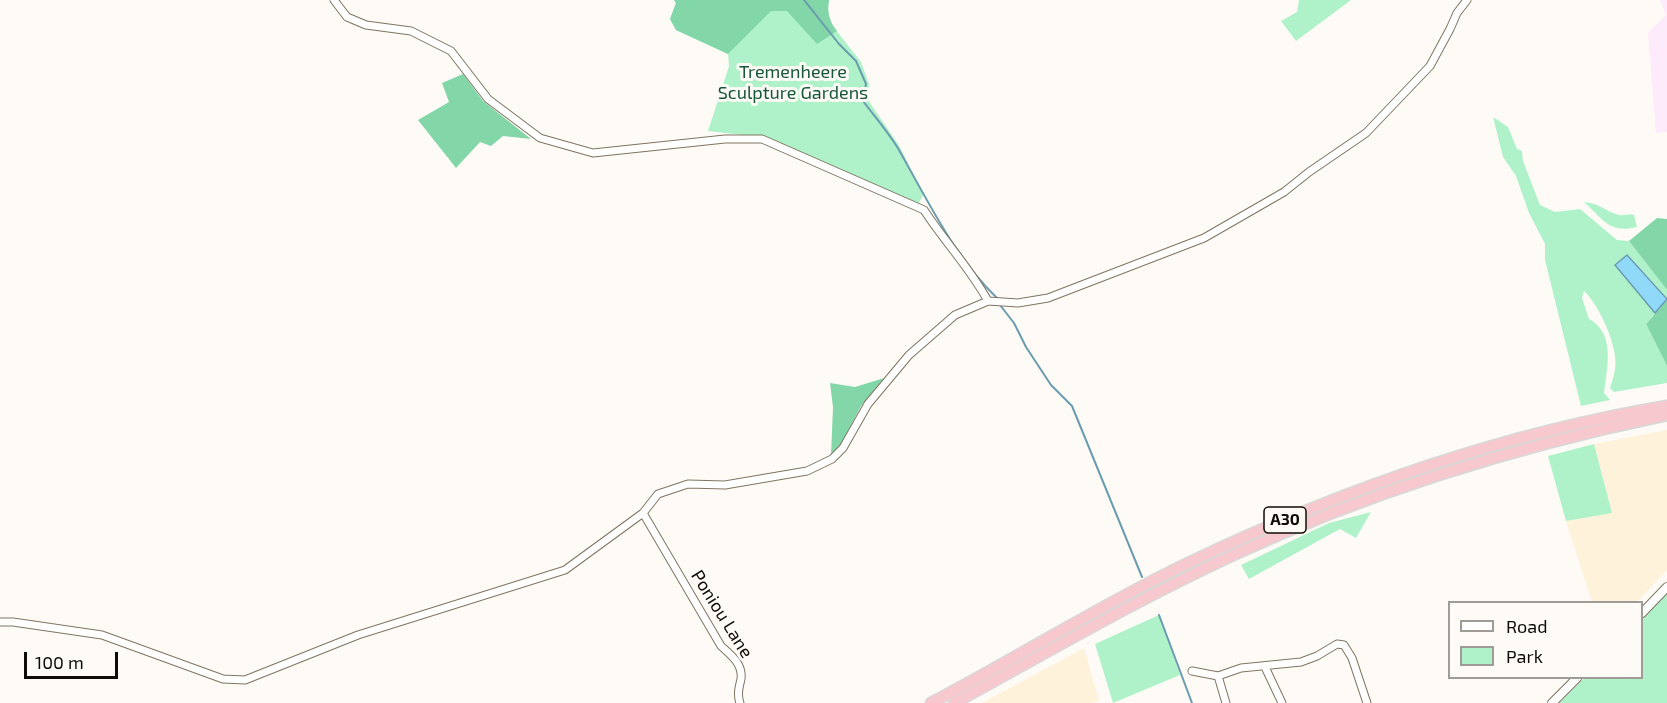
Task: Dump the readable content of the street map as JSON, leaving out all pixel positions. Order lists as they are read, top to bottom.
{
  "streets": {
    "highway": ["A30"],
    "street": ["Poniou Lane"]
  },
  "parks": ["Tremenheere Sculpture Gardens"],
  "legend": ["Road", "Park"],
  "scale_bar": "100 m"
}
